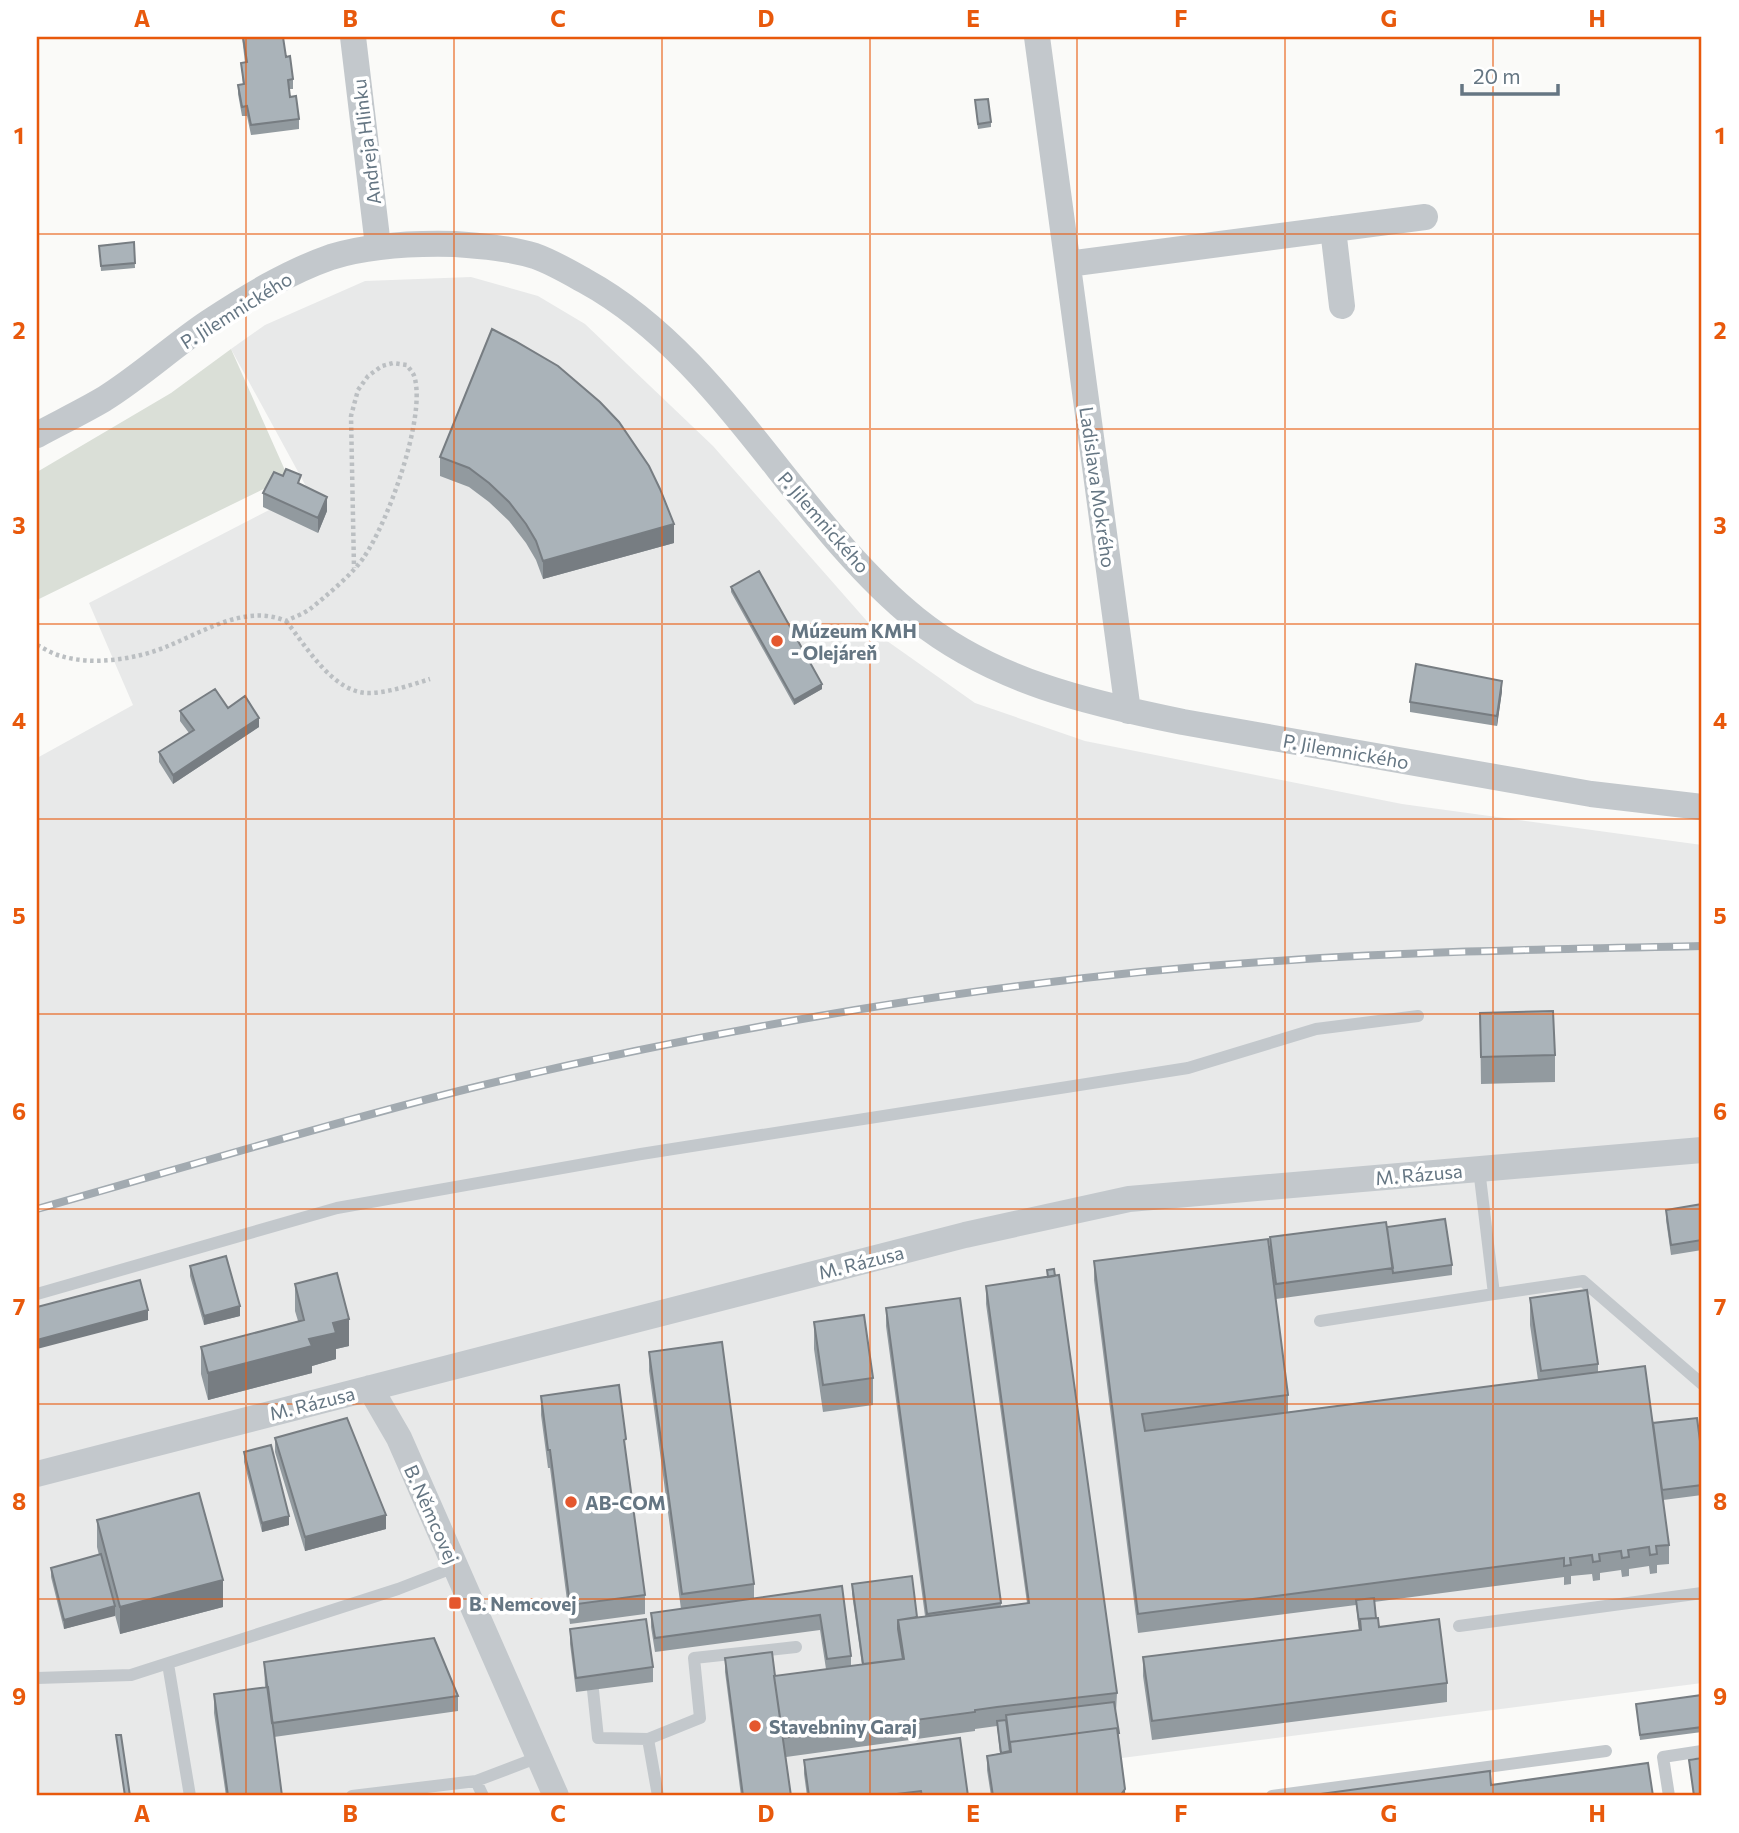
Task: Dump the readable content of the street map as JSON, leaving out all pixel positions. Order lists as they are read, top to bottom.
{
  "streets": {
    "street": [
      "Andreja Hlinku",
      "P. Jilemnického",
      "Ladislava Mokrého",
      "M. Rázusa",
      "B. Němcovej"
    ]
  },
  "crossings": [
    ["Andreja Hlinku", "P. Jilemnického"],
    ["P. Jilemnického", "Ladislava Mokrého"],
    ["M. Rázusa", "B. Němcovej"]
  ],
  "places": {
    "other": ["Múzeum KMH - Olejáreň", "AB-COM", "Stavebniny Garaj"],
    "transit": ["B. Nemcovej"]
  },
  "scale_bar": "20 m",
  "grid": {
    "columns": [
      "A",
      "B",
      "C",
      "D",
      "E",
      "F",
      "G",
      "H"
    ],
    "rows": [
      "1",
      "2",
      "3",
      "4",
      "5",
      "6",
      "7",
      "8",
      "9"
    ]
  }
}
